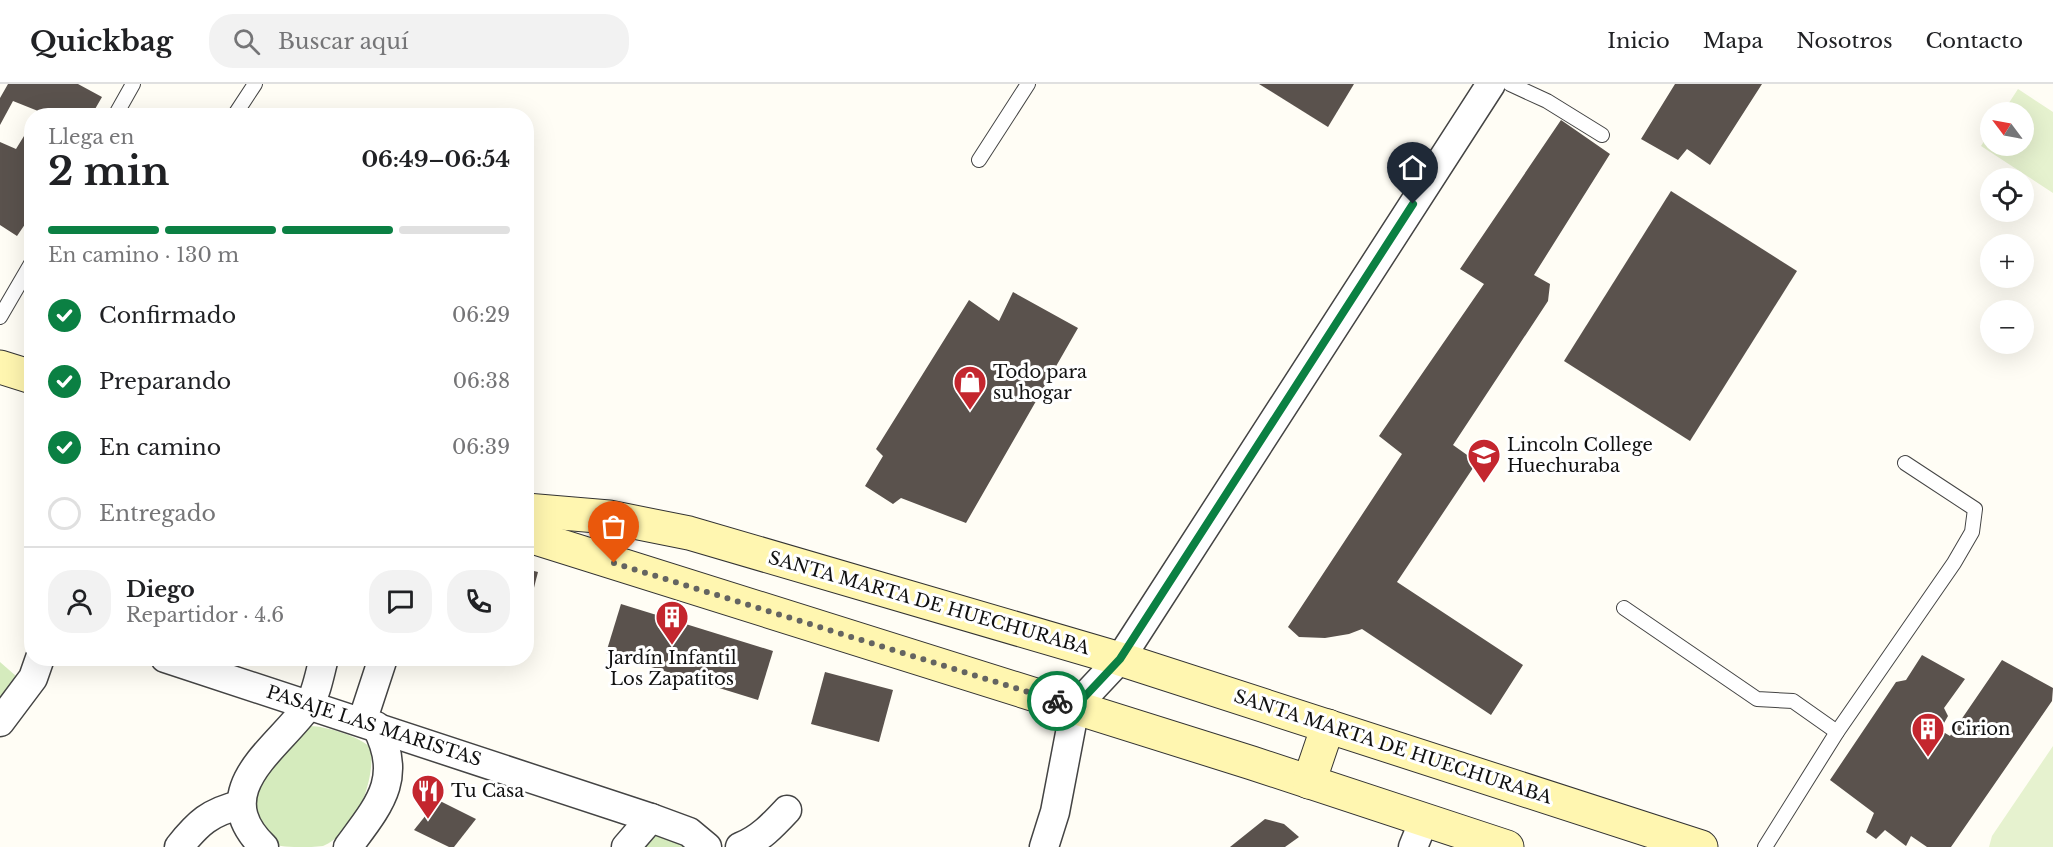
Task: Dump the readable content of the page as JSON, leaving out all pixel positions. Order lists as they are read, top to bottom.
{
  "streets": {
    "street": ["SANTA MARTA DE HUECHURABA", "PASAJE LAS MARISTAS"]
  },
  "places": {
    "shop": ["Todo para su hogar"],
    "school or university": ["Lincoln College Huechuraba"],
    "building": ["Jardín Infantil Los Zapatitos", "Cirion"],
    "restaurant": ["Tu Casa"]
  },
  "north": "top left",
  "page": {
    "header": "Quickbag",
    "search": "Buscar aquí",
    "nav": [
      "Inicio",
      "Mapa",
      "Nosotros",
      "Contacto"
    ],
    "map_buttons": ["+", "−"],
    "heading": ["2 min", "Llega en", "06:49–06:54"],
    "panel": ["Diego", "Repartidor · 4.6"],
    "bar": "En camino · 130 m",
    "list": [
      ["Confirmado", "06:29"],
      ["Preparando", "06:38"],
      ["En camino", "06:39"],
      "Entregado"
    ]
  }
}
